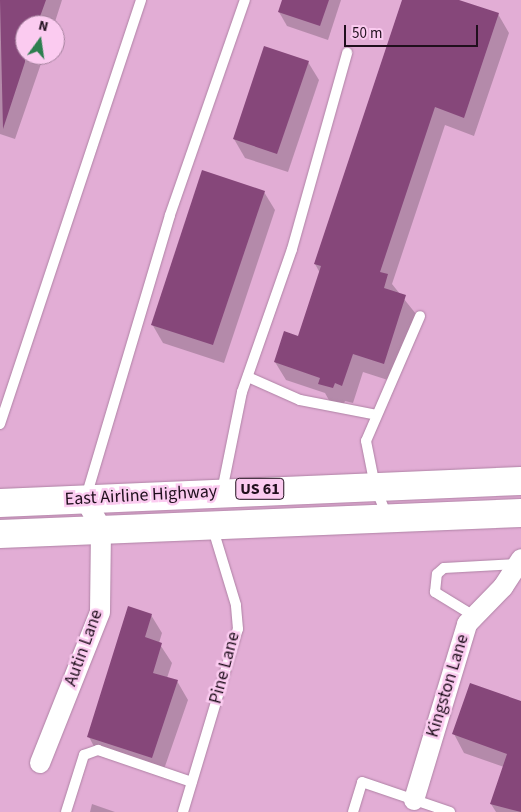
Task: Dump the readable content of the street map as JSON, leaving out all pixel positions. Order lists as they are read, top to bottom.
{
  "streets": {
    "highway": ["US 61", "East Airline Highway"],
    "street": ["Autin Lane", "Kingston Lane"],
    "lane": ["Pine Lane"]
  },
  "crossings": [
    ["East Airline Highway", "Autin Lane"],
    ["East Airline Highway", "Pine Lane"]
  ],
  "scale_bar": "50 m",
  "north": "top"
}
